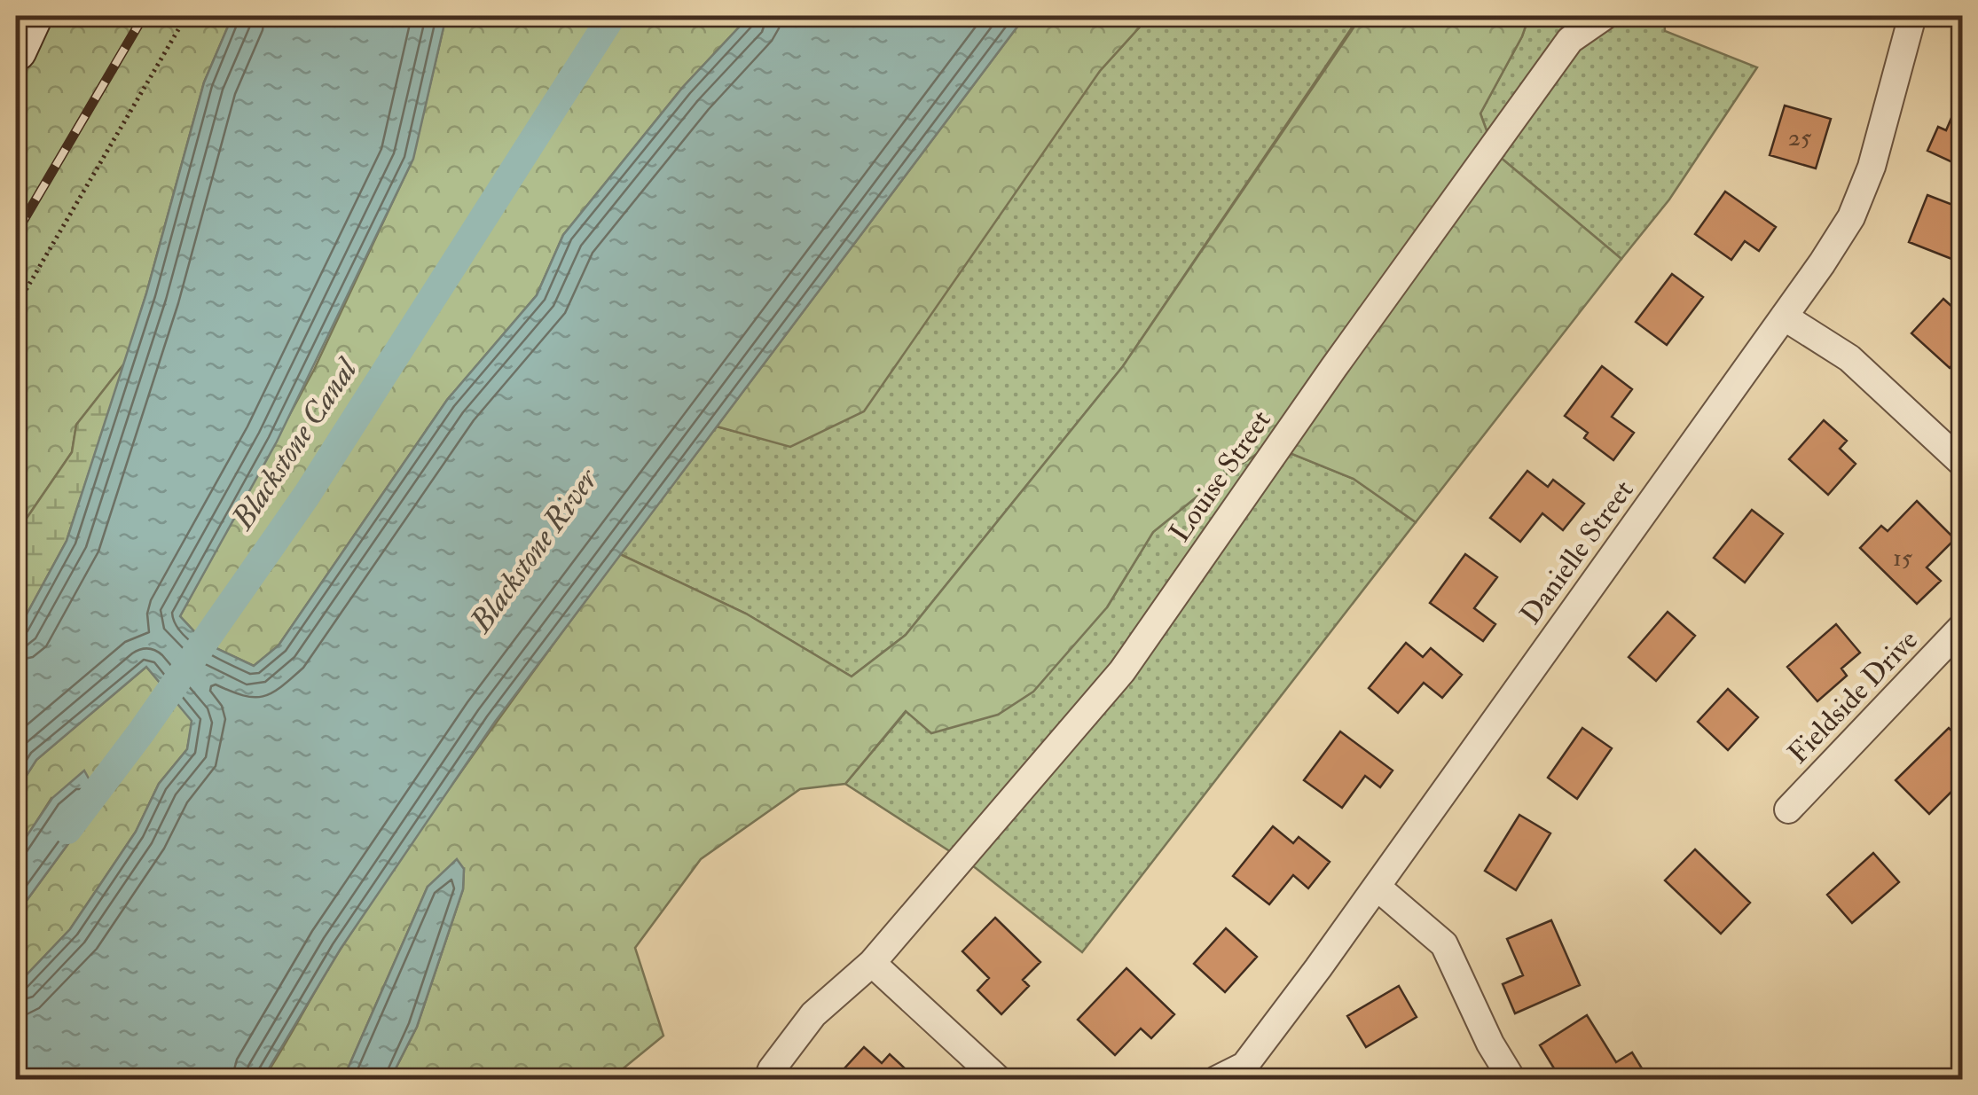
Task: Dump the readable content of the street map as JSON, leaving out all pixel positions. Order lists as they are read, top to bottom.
{
  "streets": {
    "street": ["Louise Street", "Danielle Street", "Fieldside Drive"]
  },
  "water": ["Blackstone Canal", "Blackstone River"],
  "house_numbers": ["25", "15"]
}
